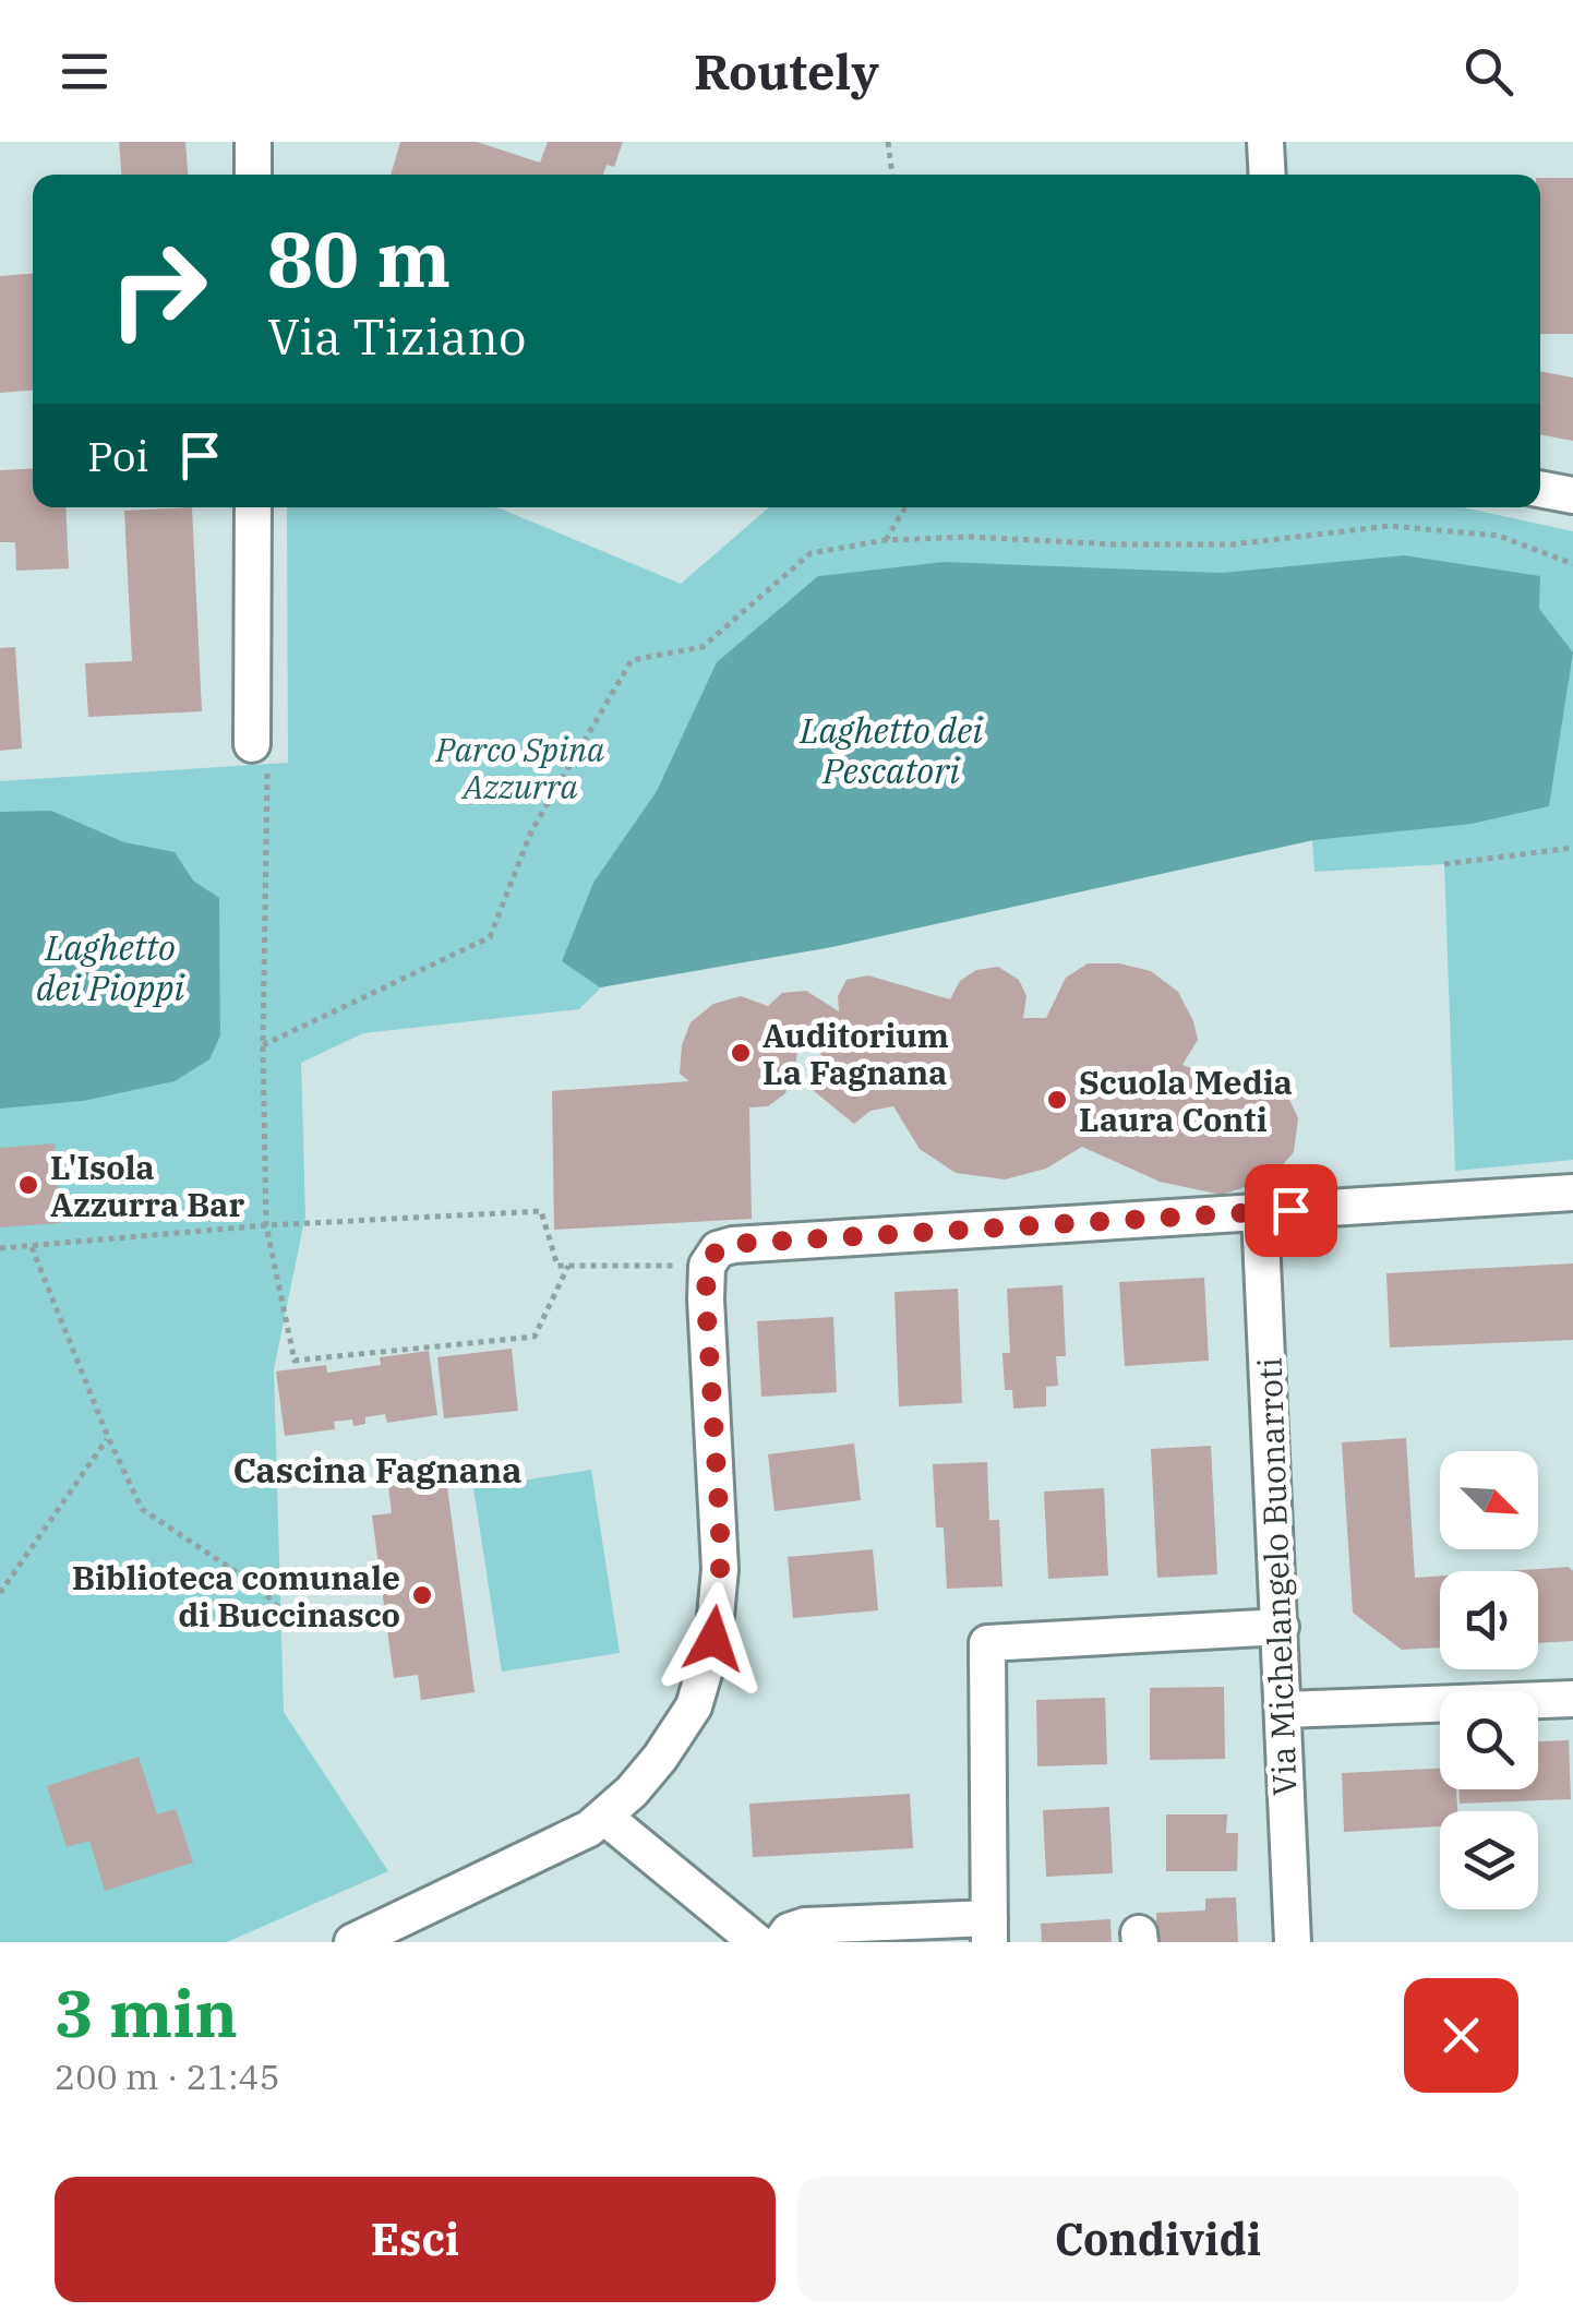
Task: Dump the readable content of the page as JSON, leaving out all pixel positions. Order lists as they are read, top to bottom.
{
  "streets": {
    "street": ["Via Michelangelo Buonarroti"]
  },
  "districts": ["Cascina Fagnana"],
  "water": ["Laghetto dei Pescatori", "Laghetto dei Pioppi"],
  "parks": ["Parco Spina Azzurra"],
  "places": [
    "Auditorium La Fagnana",
    "Scuola Media Laura Conti",
    "L'Isola Azzurra Bar",
    "Biblioteca comunale di Buccinasco"
  ],
  "north": "bottom right",
  "page": {
    "header": "Routely",
    "turn": ["80 m", "Via Tiziano"],
    "then": "Poi",
    "heading": ["3 min", "200 m · 21:45"],
    "buttons": ["Esci", "Condividi"]
  }
}
